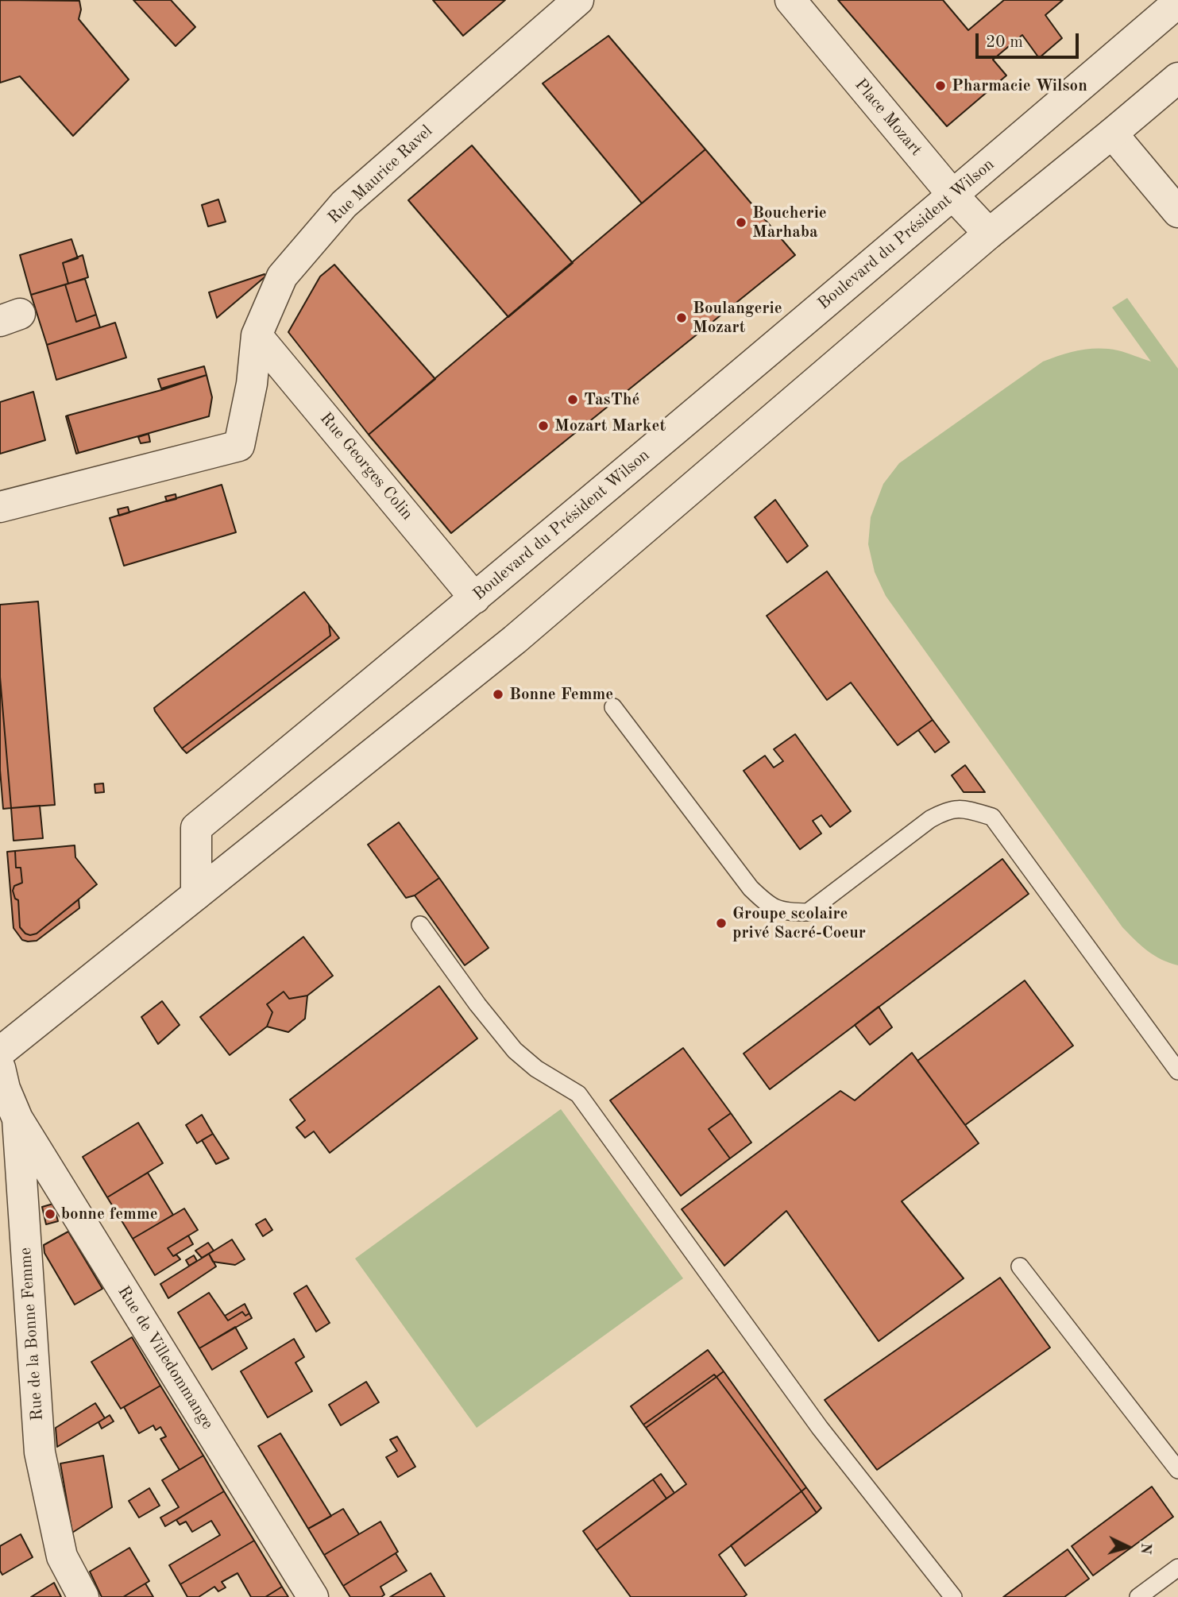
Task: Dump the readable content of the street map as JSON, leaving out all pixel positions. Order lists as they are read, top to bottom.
{
  "streets": {
    "street": [
      "Place Mozart",
      "Rue Maurice Ravel",
      "Boulevard du Président Wilson",
      "Rue Georges Colin",
      "Rue de la Bonne Femme",
      "Rue de Villedommange"
    ]
  },
  "crossings": [
    ["Place Mozart", "Boulevard du Président Wilson"],
    ["Rue Maurice Ravel", "Rue Georges Colin"],
    ["Boulevard du Président Wilson", "Rue Georges Colin"],
    ["Rue de la Bonne Femme", "Rue de Villedommange"]
  ],
  "places": [
    "Pharmacie Wilson",
    "Boucherie Marhaba",
    "Boulangerie Mozart",
    "TasThé",
    "Mozart Market",
    "Bonne Femme",
    "Groupe scolaire privé Sacré-Coeur",
    "bonne femme"
  ],
  "scale_bar": "20 m",
  "north": "right"
}
